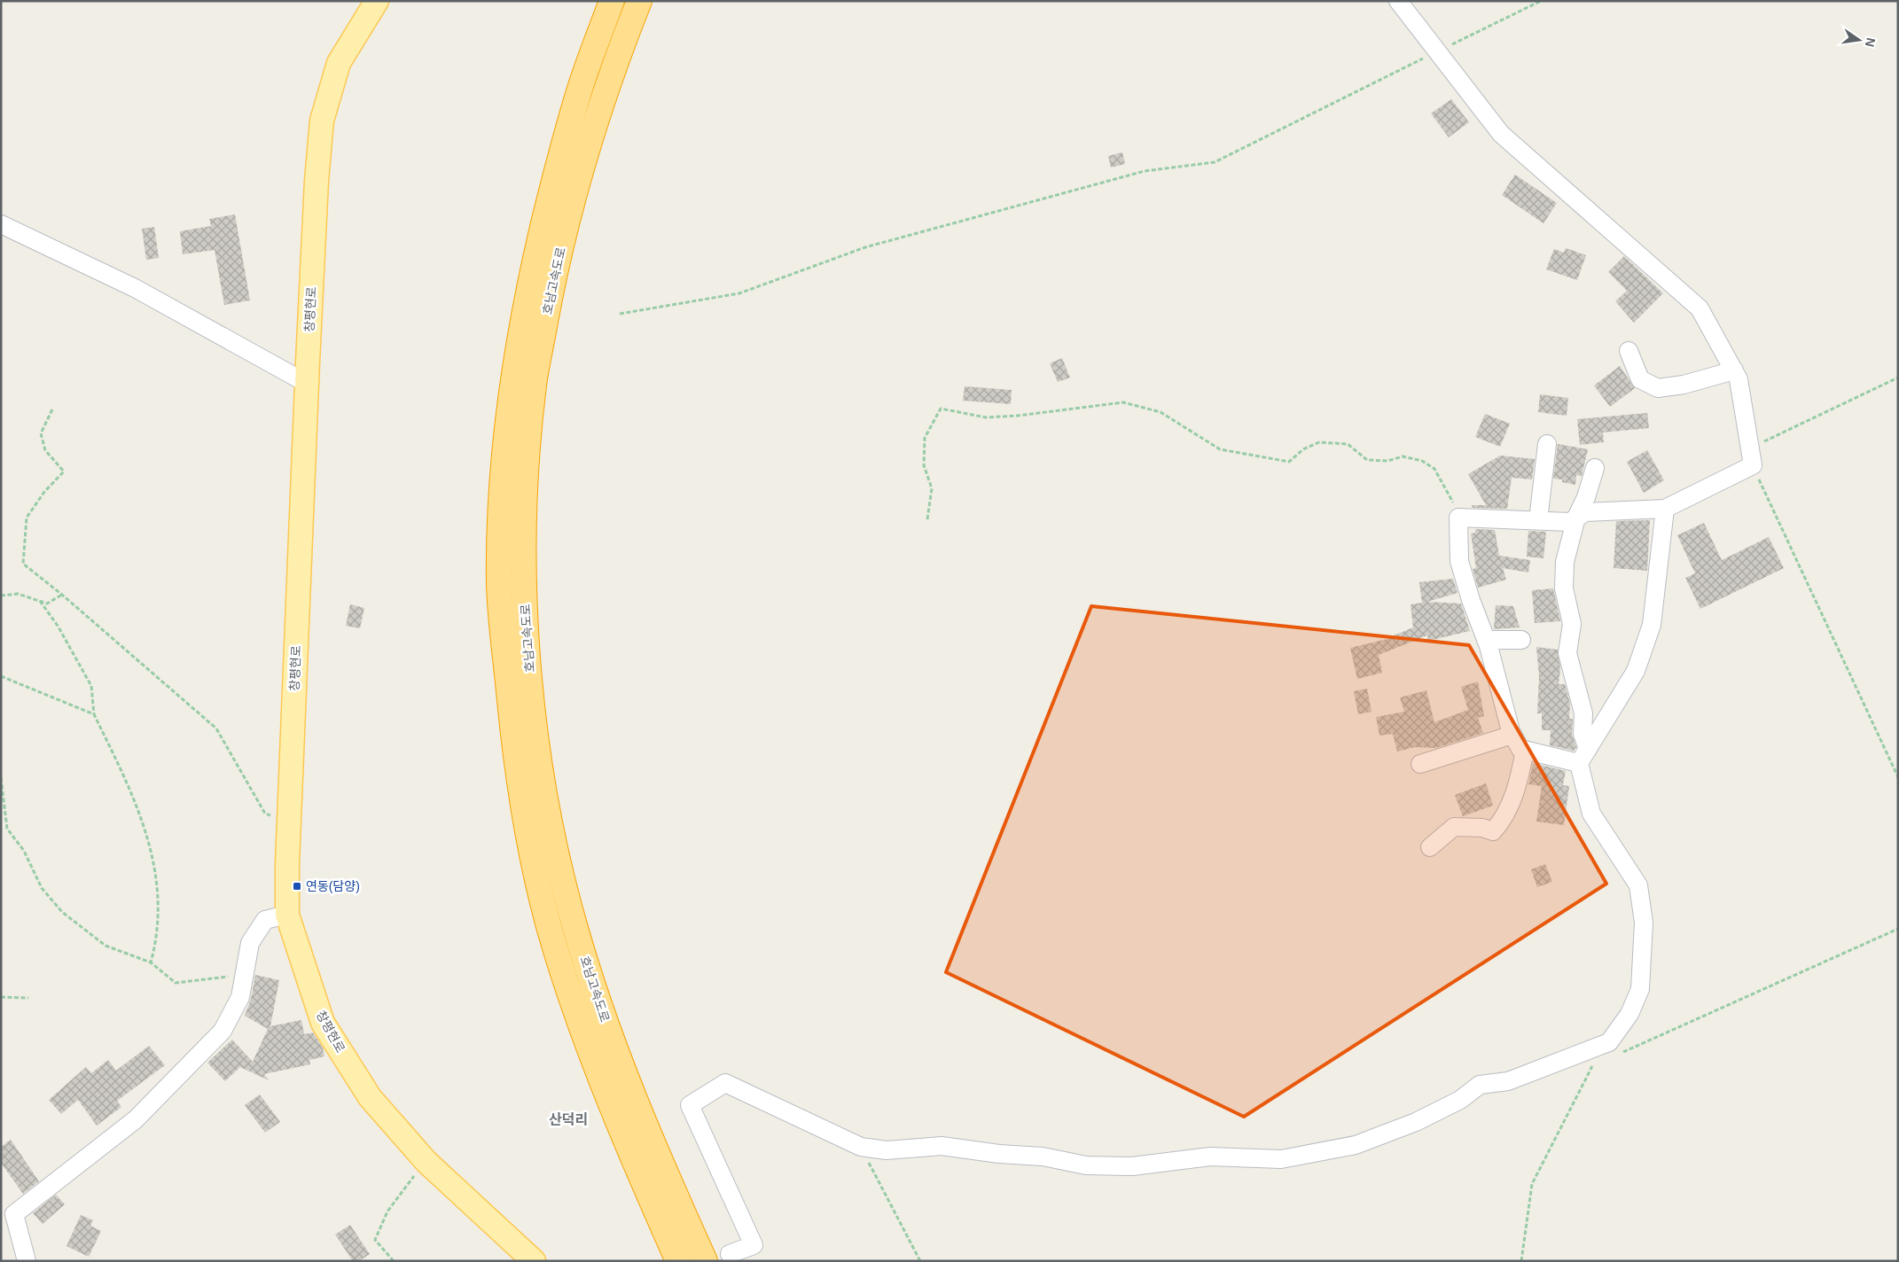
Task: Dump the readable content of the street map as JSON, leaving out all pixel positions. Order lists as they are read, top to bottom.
{
  "streets": {
    "highway": ["호남고속도로"],
    "main road": ["창평현로"]
  },
  "districts": ["산덕리"],
  "places": {
    "transit": ["연동(담양)"]
  },
  "north": "right"
}
